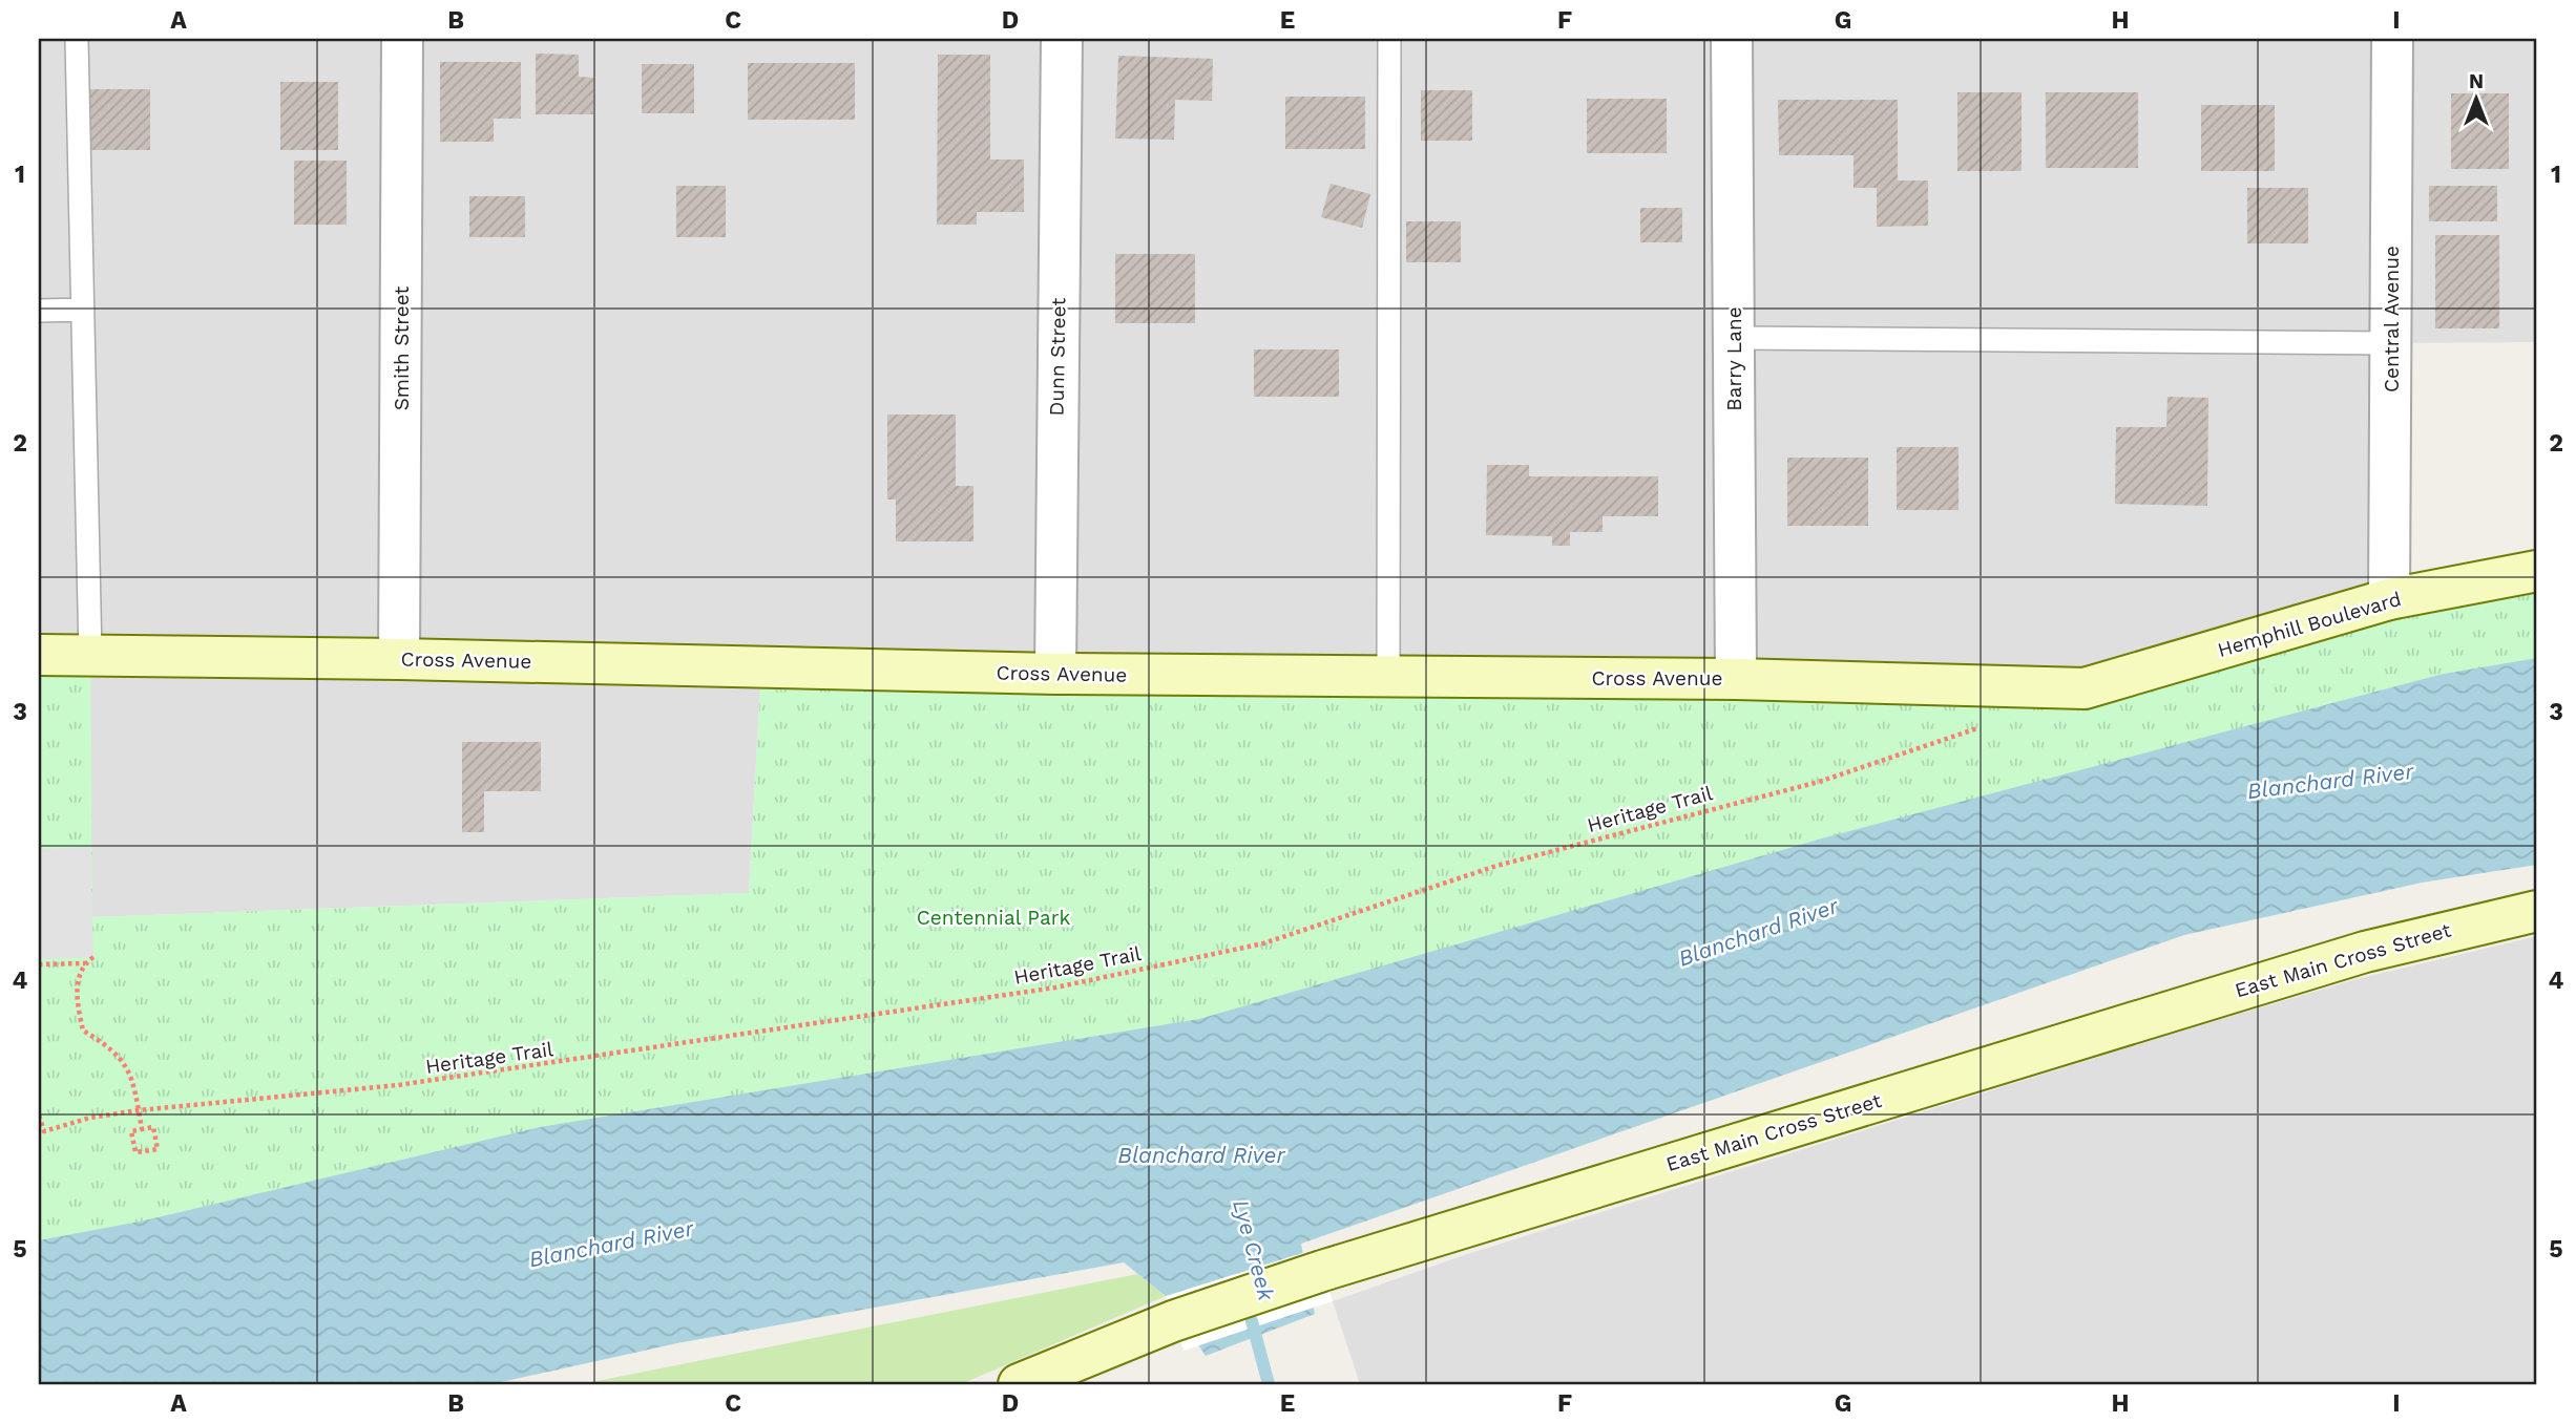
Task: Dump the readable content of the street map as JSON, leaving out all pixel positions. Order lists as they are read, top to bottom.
{
  "streets": {
    "street": [
      "Central Avenue",
      "Smith Street",
      "Dunn Street",
      "Barry Lane",
      "Hemphill Boulevard",
      "Cross Avenue",
      "East Main Cross Street"
    ],
    "path": ["Heritage Trail"]
  },
  "crossings": [
    ["Central Avenue", "Hemphill Boulevard"],
    ["Smith Street", "Cross Avenue"],
    ["Dunn Street", "Cross Avenue"],
    ["Barry Lane", "Cross Avenue"],
    ["Hemphill Boulevard", "Cross Avenue"]
  ],
  "water": ["Blanchard River", "Lye Creek"],
  "parks": ["Centennial Park"],
  "north": "top",
  "grid": {
    "columns": [
      "A",
      "B",
      "C",
      "D",
      "E",
      "F",
      "G",
      "H",
      "I"
    ],
    "rows": [
      "1",
      "2",
      "3",
      "4",
      "5"
    ]
  }
}
